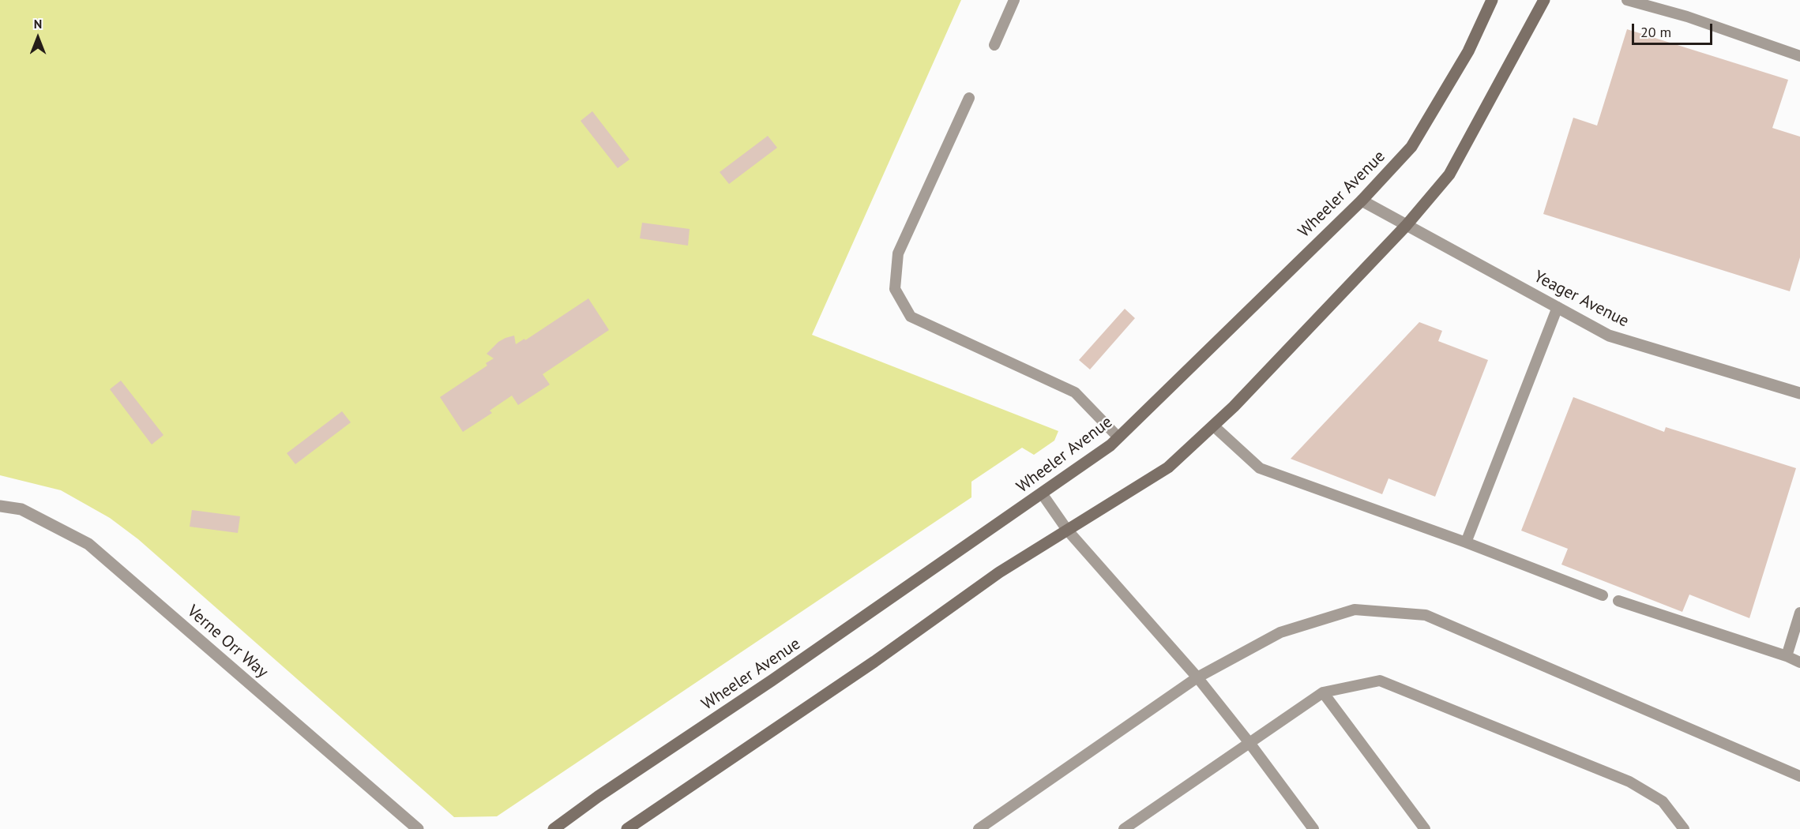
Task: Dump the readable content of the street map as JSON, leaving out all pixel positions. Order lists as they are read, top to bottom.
{
  "streets": {
    "street": ["Wheeler Avenue", "Yeager Avenue", "Verne Orr Way"]
  },
  "crossings": [
    ["Wheeler Avenue", "Yeager Avenue"]
  ],
  "scale_bar": "20 m",
  "north": "top"
}
